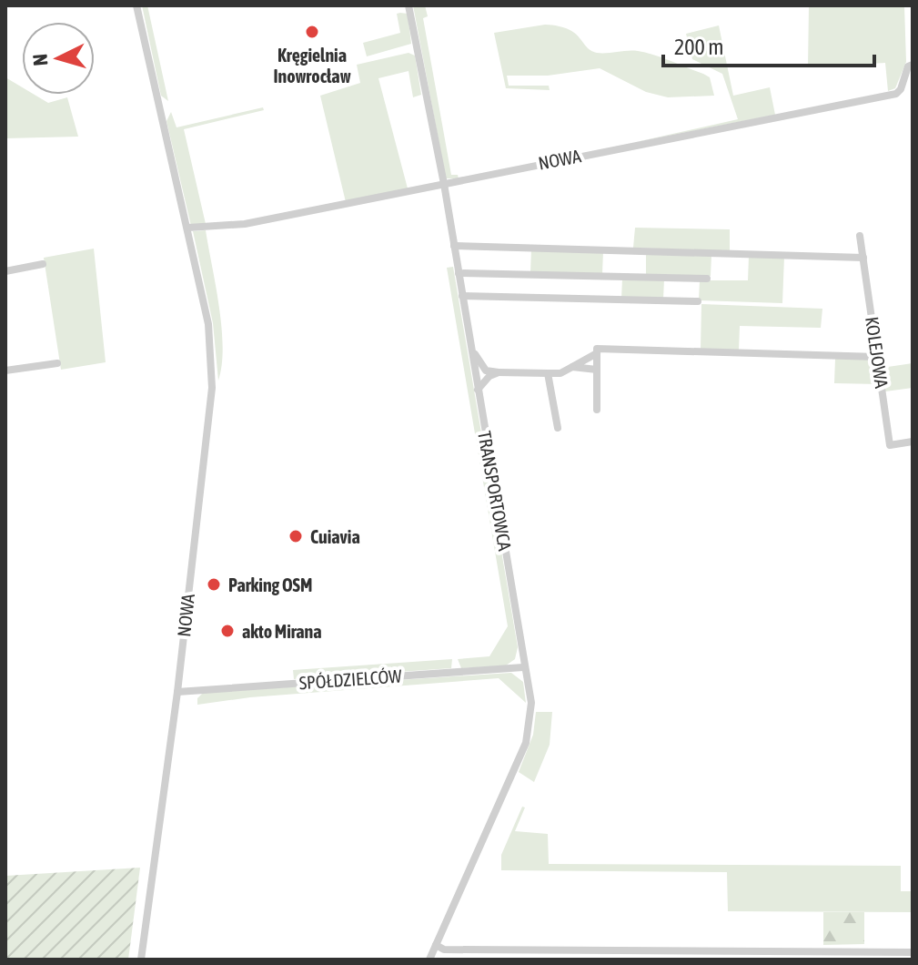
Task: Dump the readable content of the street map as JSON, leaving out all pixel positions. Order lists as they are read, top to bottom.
{
  "streets": {
    "street": [
      "NOWA",
      "KOLEJOWA",
      "TRANSPORTOWCA",
      "SPÓŁDZIELCÓW"
    ]
  },
  "crossings": [
    ["NOWA", "TRANSPORTOWCA"],
    ["NOWA", "SPÓŁDZIELCÓW"],
    ["TRANSPORTOWCA", "SPÓŁDZIELCÓW"]
  ],
  "places": [
    "Kręgielnia Inowrocław",
    "Cuiavia",
    "Parking OSM",
    "akto Mirana"
  ],
  "scale_bar": "200 m",
  "north": "left"
}
